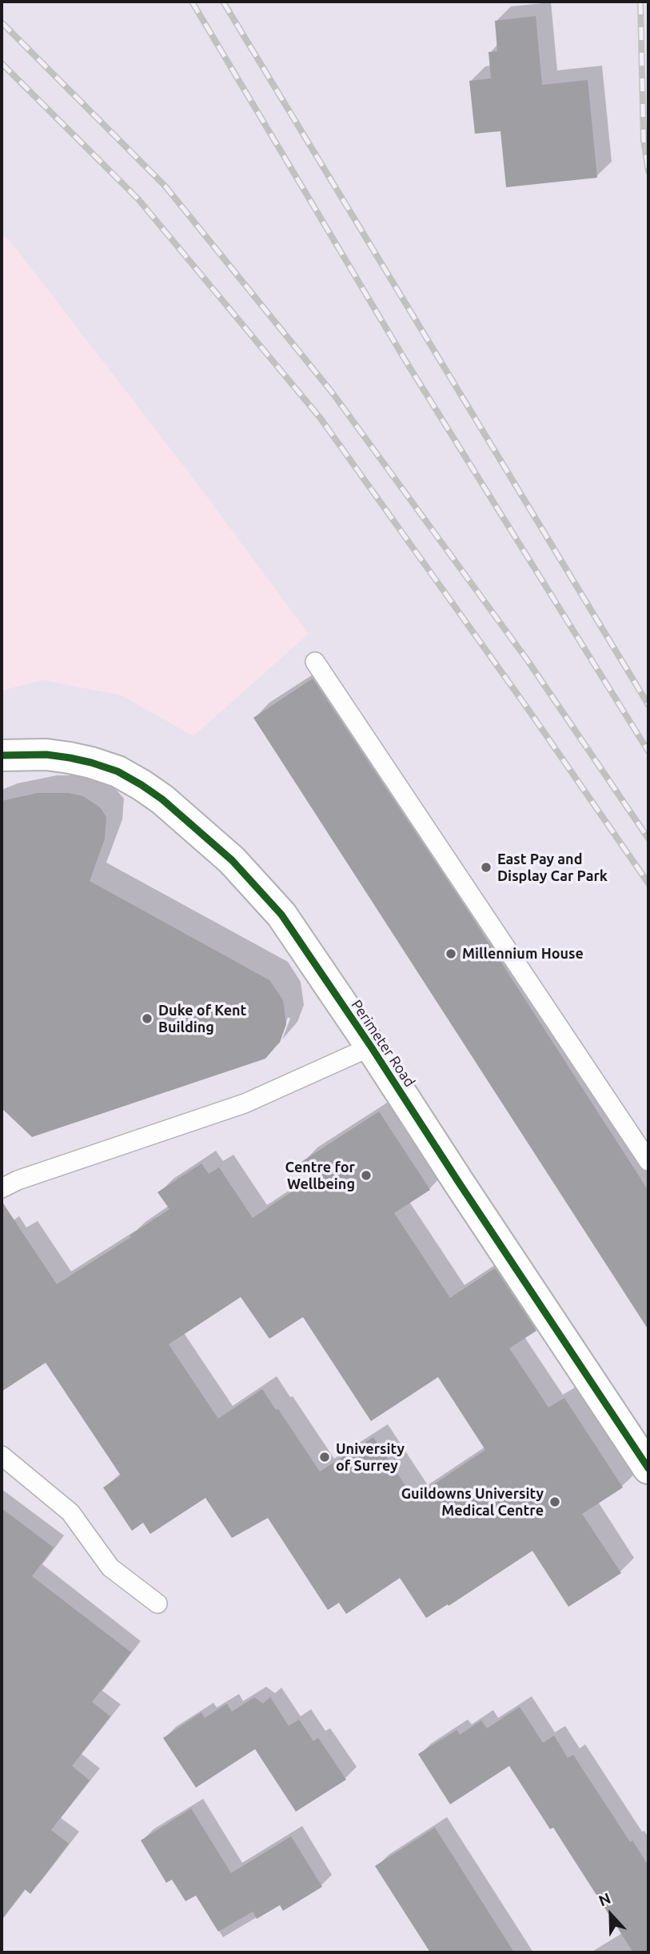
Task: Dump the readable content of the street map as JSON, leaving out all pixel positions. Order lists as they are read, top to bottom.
{
  "streets": {
    "street": ["Perimeter Road"]
  },
  "places": [
    "East Pay and Display Car Park",
    "Millennium House",
    "Duke of Kent Building",
    "Centre for Wellbeing",
    "University of Surrey",
    "Guildowns University Medical Centre"
  ],
  "north": "top"
}
